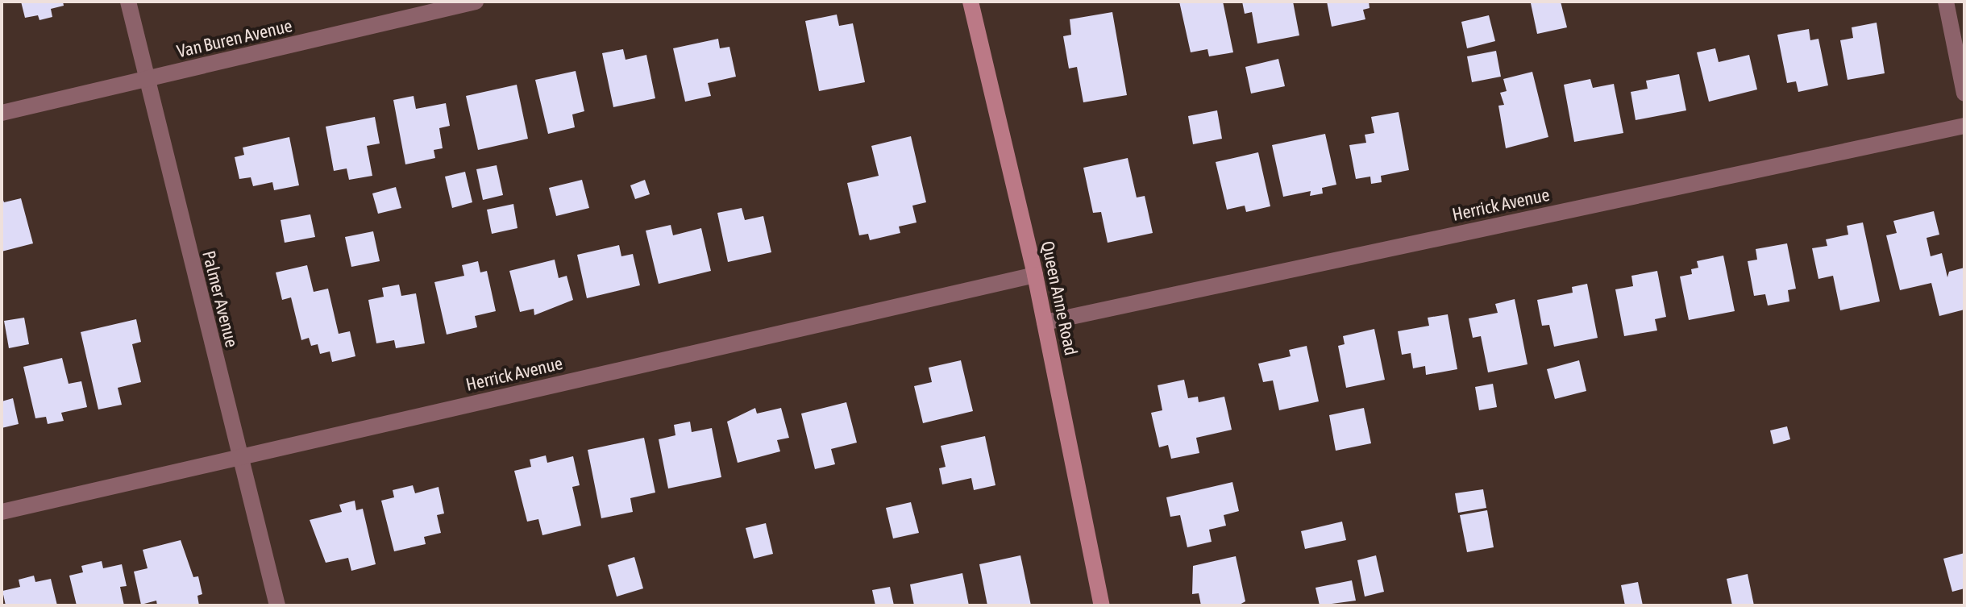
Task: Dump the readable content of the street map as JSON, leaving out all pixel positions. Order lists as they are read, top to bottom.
{
  "streets": {
    "street": [
      "Van Buren Avenue",
      "Herrick Avenue",
      "Queen Anne Road",
      "Palmer Avenue"
    ]
  },
  "crossings": [
    ["Van Buren Avenue", "Palmer Avenue"],
    ["Herrick Avenue", "Queen Anne Road"],
    ["Herrick Avenue", "Palmer Avenue"]
  ]
}
